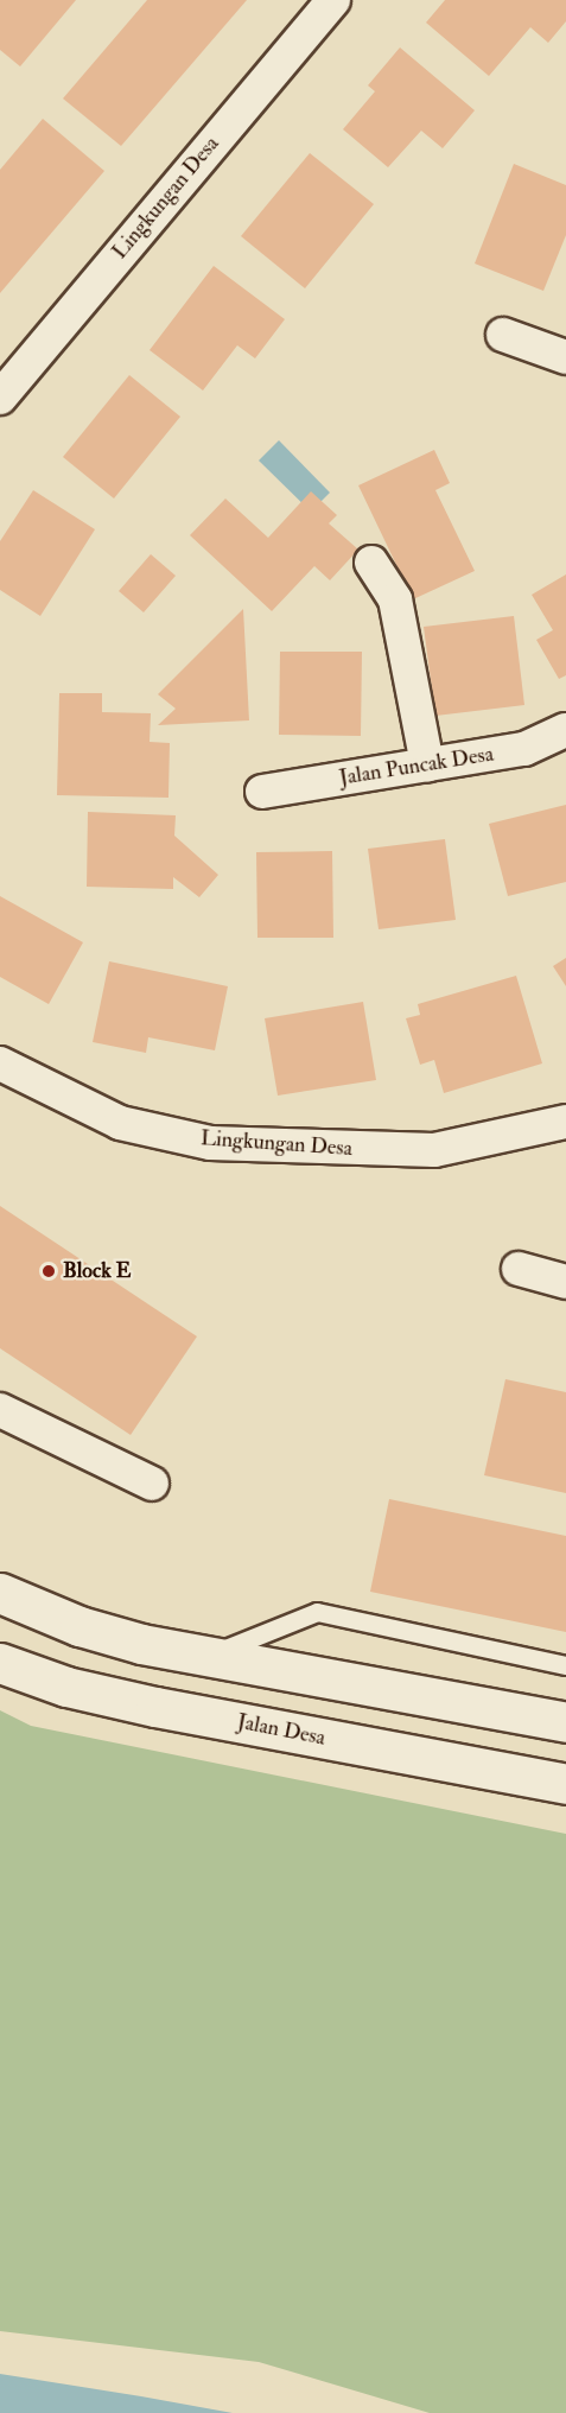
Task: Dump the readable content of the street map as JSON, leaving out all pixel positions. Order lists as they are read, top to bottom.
{
  "streets": {
    "main road": ["Jalan Desa"],
    "street": ["Lingkungan Desa", "Jalan Puncak Desa"]
  },
  "places": ["Block E"]
}
